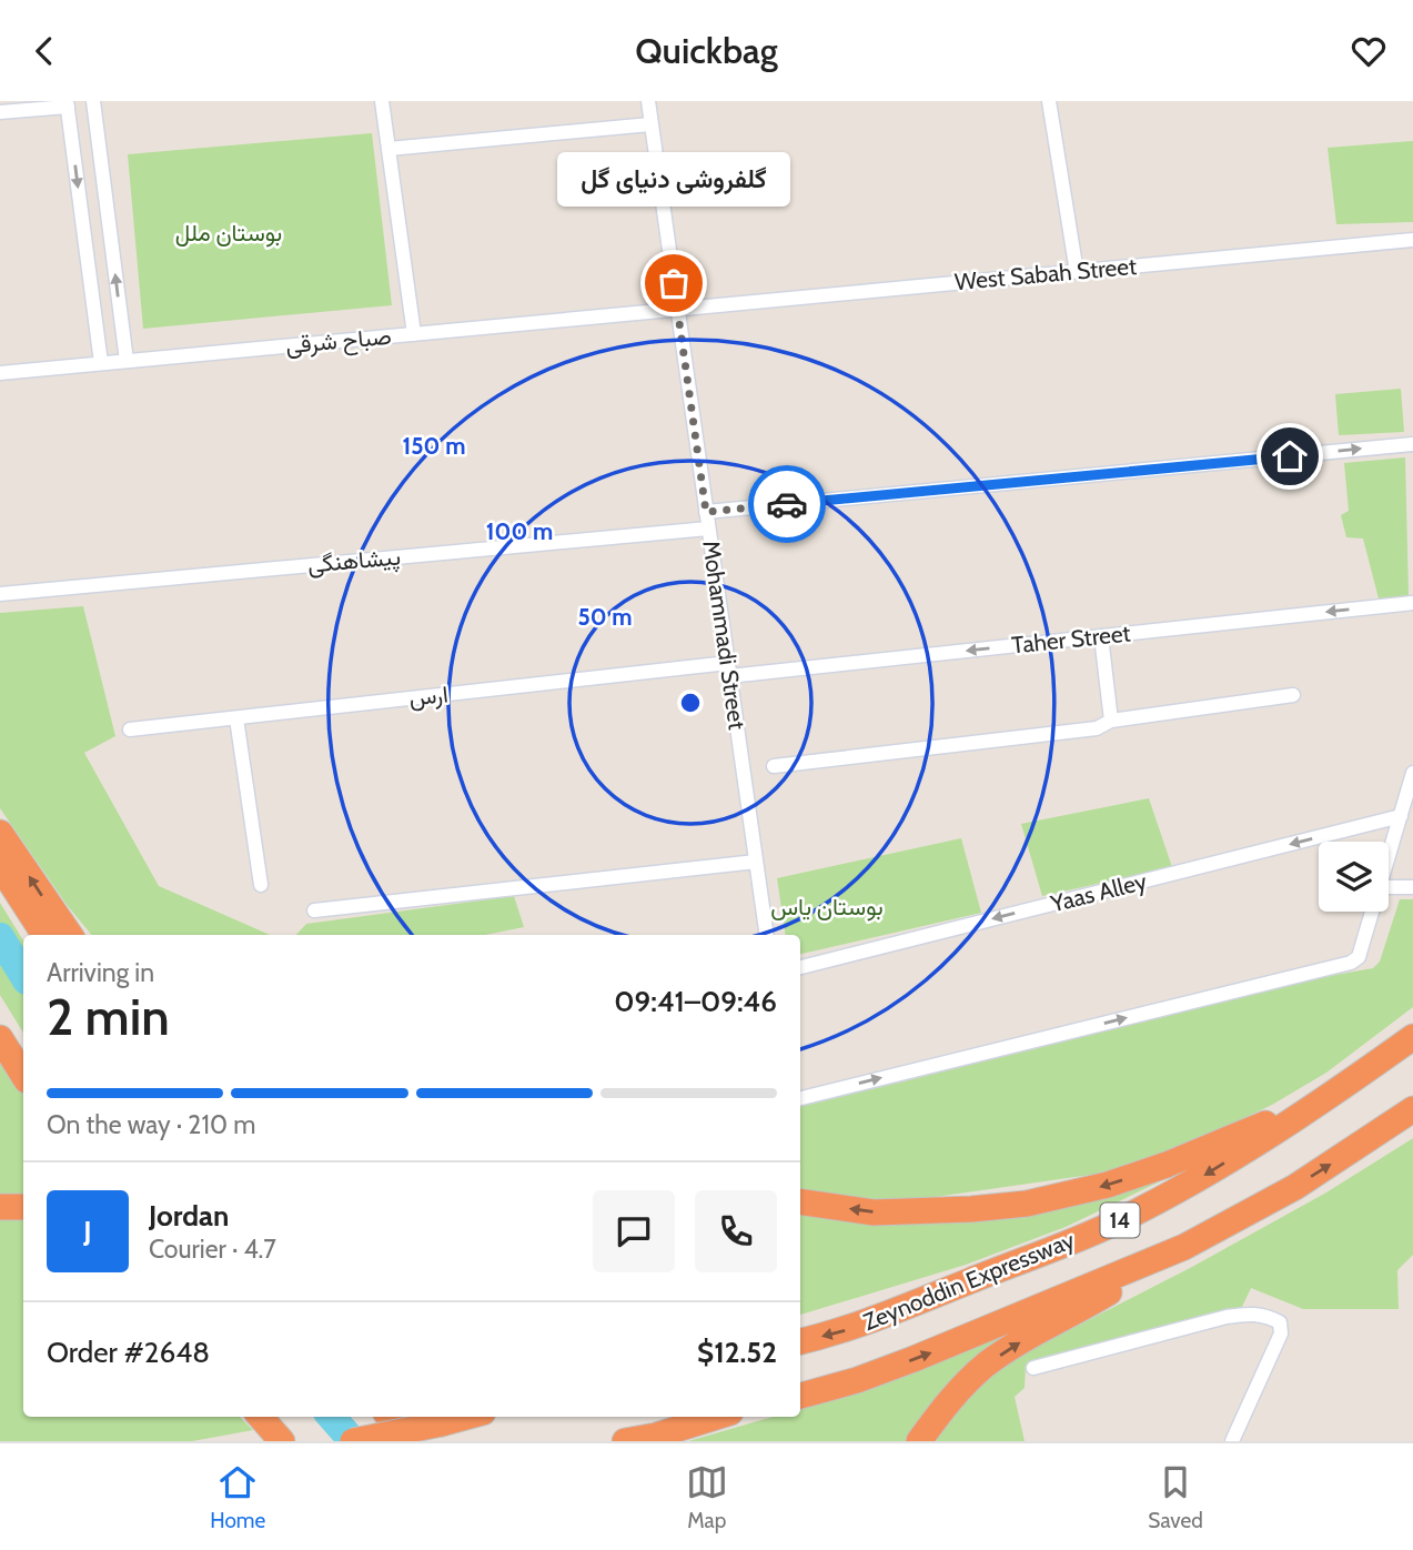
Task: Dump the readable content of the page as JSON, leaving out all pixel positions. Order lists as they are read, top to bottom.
{
  "streets": {
    "highway": ["14", "Zeynoddin Expressway"],
    "street": [
      "West Sabah Street",
      "صباح شرقی",
      "پیشاهنگی",
      "Mohammadi Street",
      "Taher Street",
      "ارس",
      "Yaas Alley"
    ]
  },
  "crossings": [
    ["West Sabah Street", "صباح شرقی"],
    ["West Sabah Street", "Mohammadi Street"],
    ["صباح شرقی", "Mohammadi Street"],
    ["پیشاهنگی", "Mohammadi Street"],
    ["Mohammadi Street", "Taher Street"],
    ["Mohammadi Street", "ارس"],
    ["Taher Street", "ارس"]
  ],
  "one_way": ["Yaas Alley"],
  "parks": ["بوستان ملل", "بوستان یاس"],
  "places": ["گلفروشی دنیای گل"],
  "page": {
    "header": "Quickbag",
    "bubble": "گلفروشی دنیای گل",
    "heading": ["2 min", "Arriving in", "09:41–09:46"],
    "panel": [
      "Jordan",
      "Courier · 4.7",
      "Order #2648",
      "$12.52"
    ],
    "bar": "On the way · 210 m",
    "round": "J",
    "tabs": ["Home", "Map", "Saved"]
  },
  "rings": ["150 m", "100 m", "50 m"]
}
